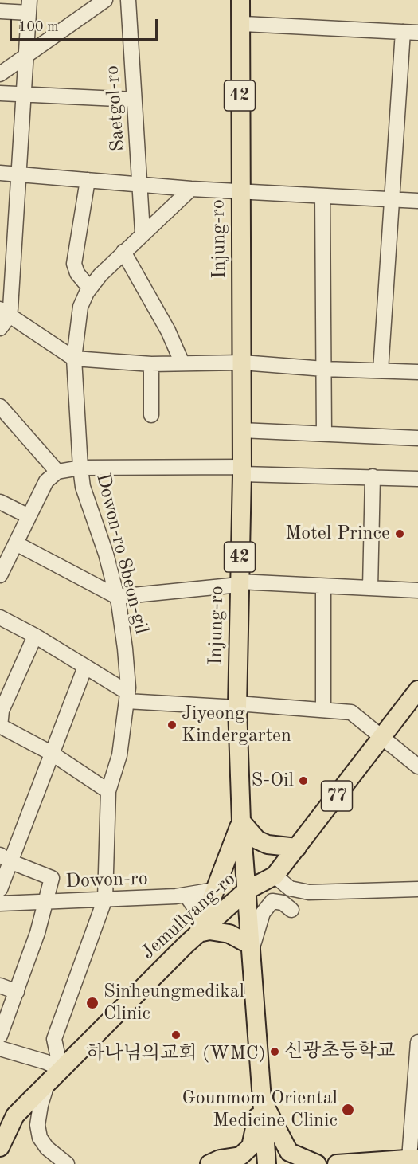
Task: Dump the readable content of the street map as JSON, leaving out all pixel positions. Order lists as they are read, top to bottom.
{
  "streets": {
    "main road": [
      "42",
      "Injung-ro",
      "77",
      "Jemullyang-ro"
    ],
    "street": ["Saetgol-ro", "Dowon-ro 8beon-gil", "Dowon-ro"]
  },
  "crossings": [
    ["Injung-ro", "Jemullyang-ro"],
    ["Dowon-ro 8beon-gil", "Dowon-ro"],
    ["Dowon-ro 8beon-gil", "Jemullyang-ro"]
  ],
  "places": [
    "Motel Prince",
    "Jiyeong Kindergarten",
    "S-Oil",
    "Sinheungmedikal Clinic",
    "하나님의교회 (WMC)",
    "신광초등학교",
    "Gounmom Oriental Medicine Clinic"
  ],
  "scale_bar": "100 m"
}
